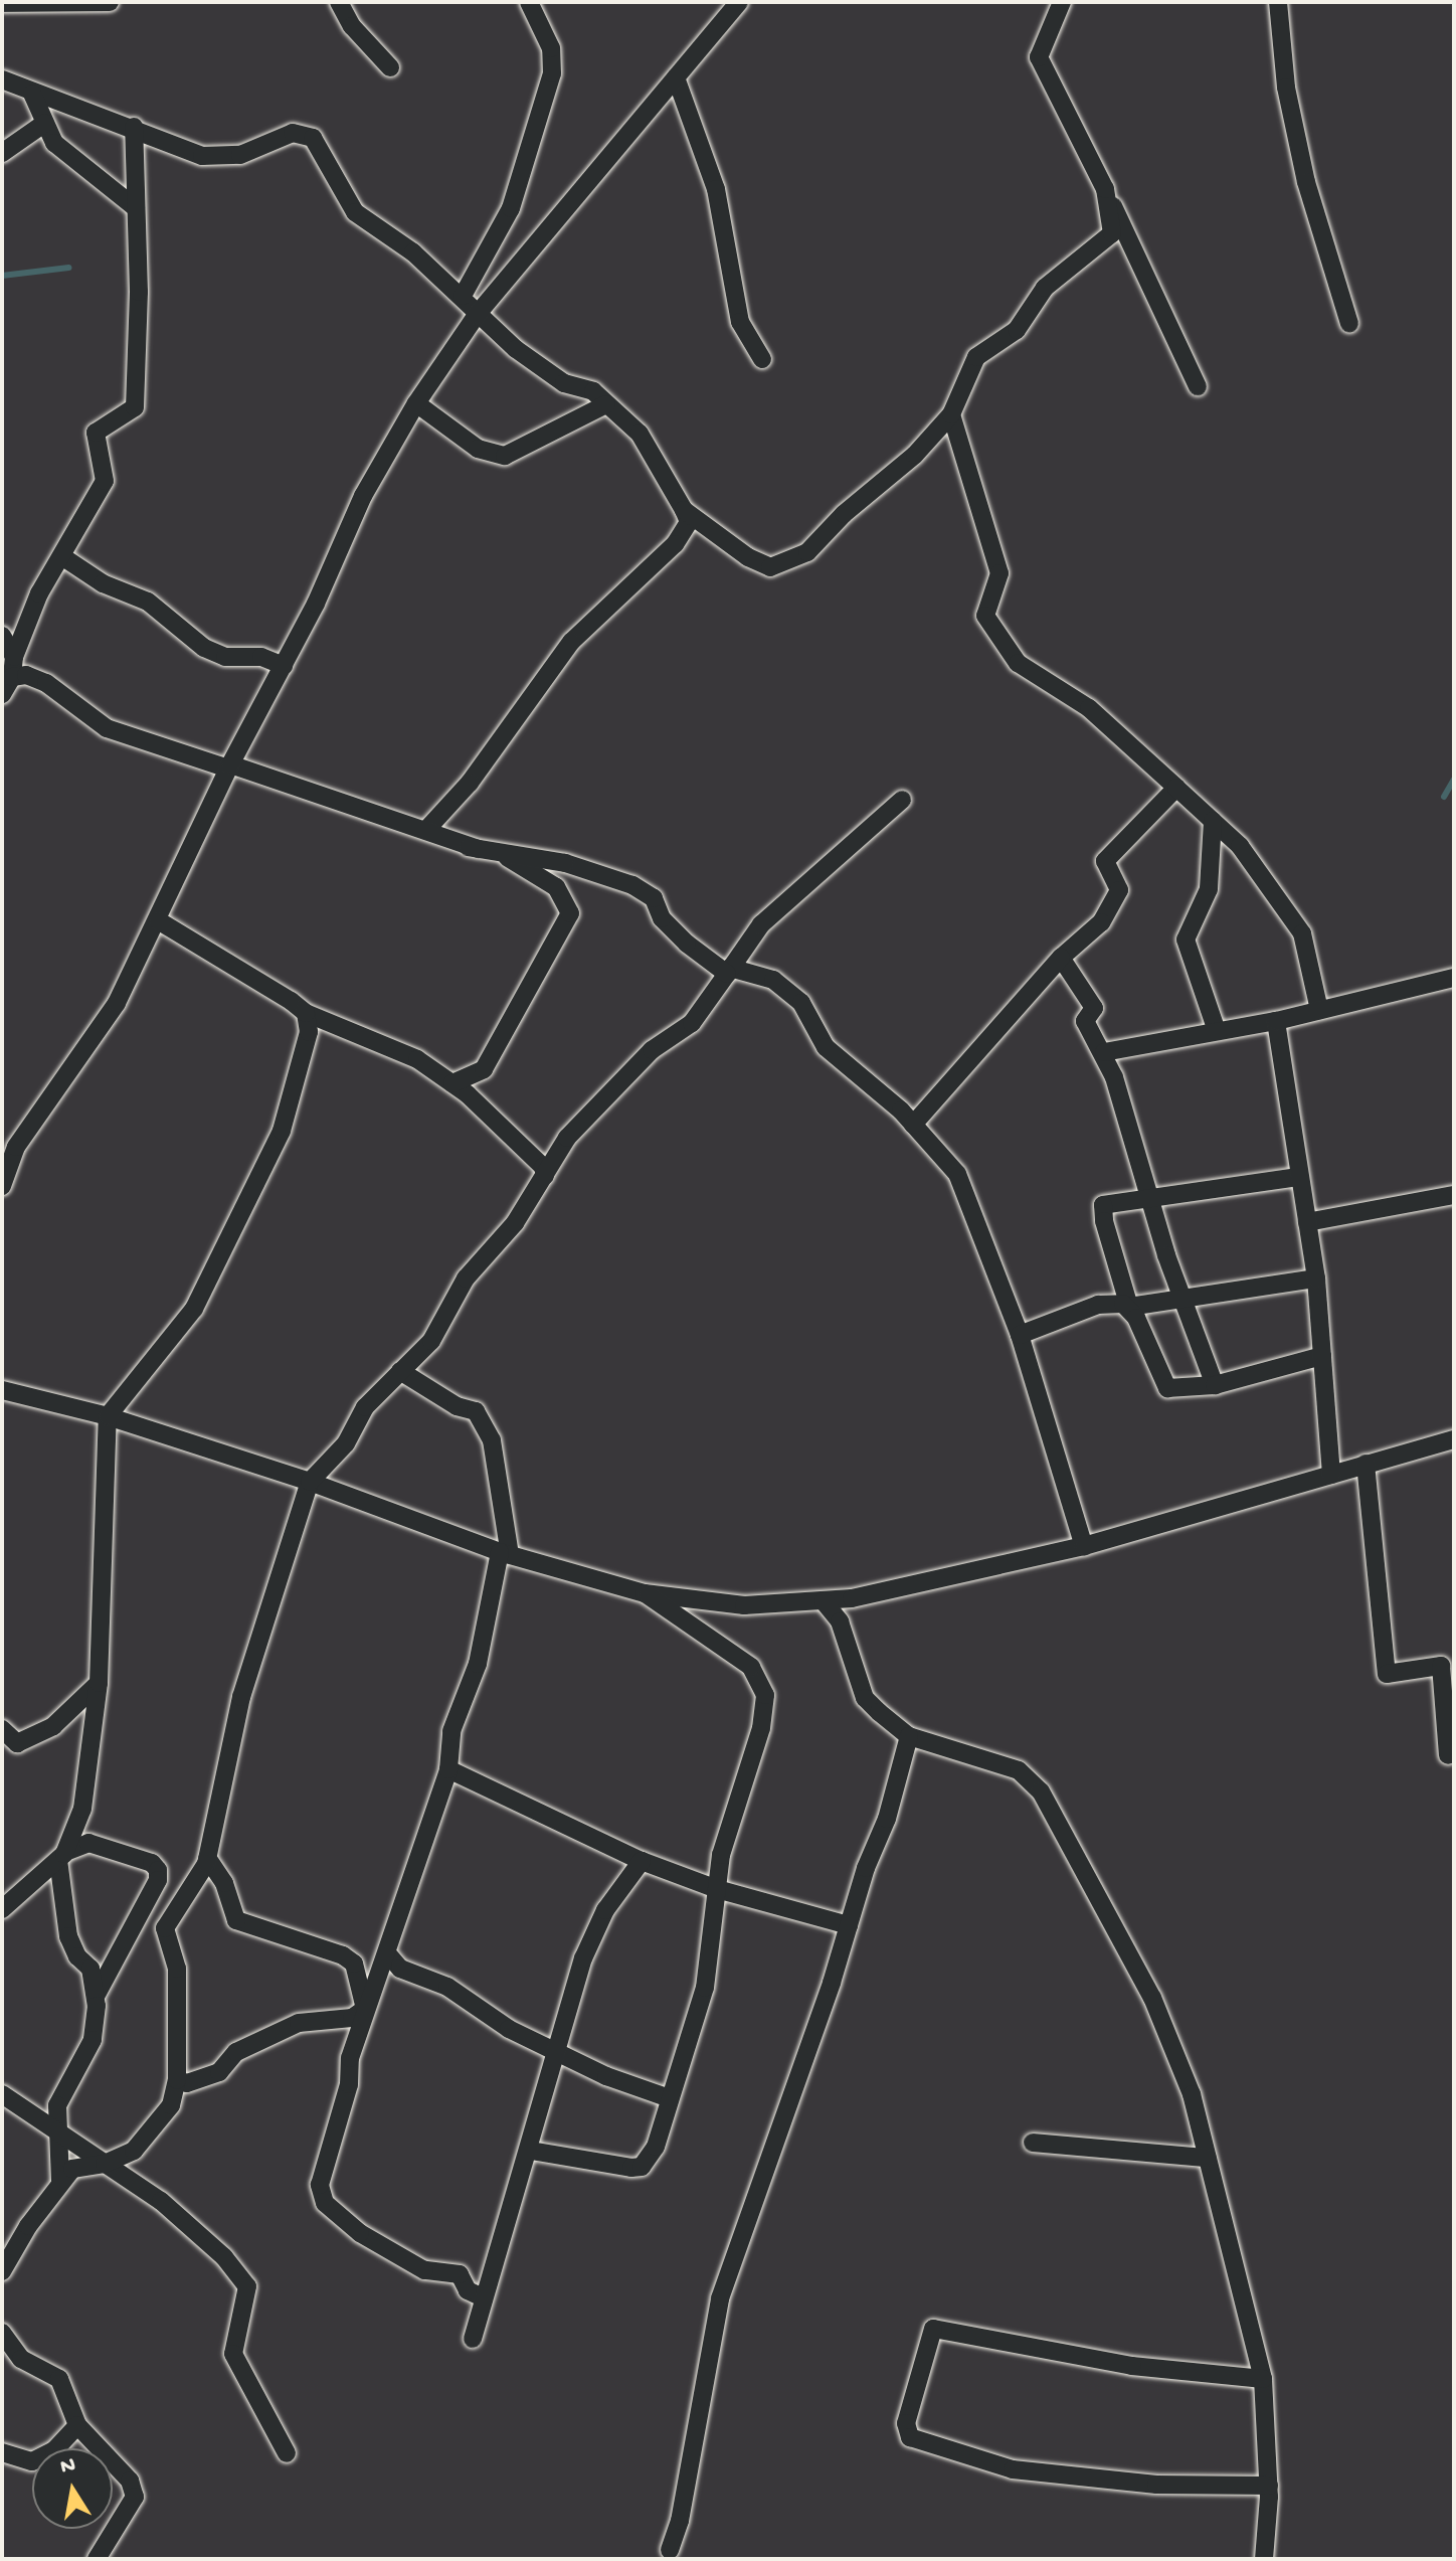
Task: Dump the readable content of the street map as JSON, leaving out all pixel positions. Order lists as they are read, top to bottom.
{
  "north": "top"
}
